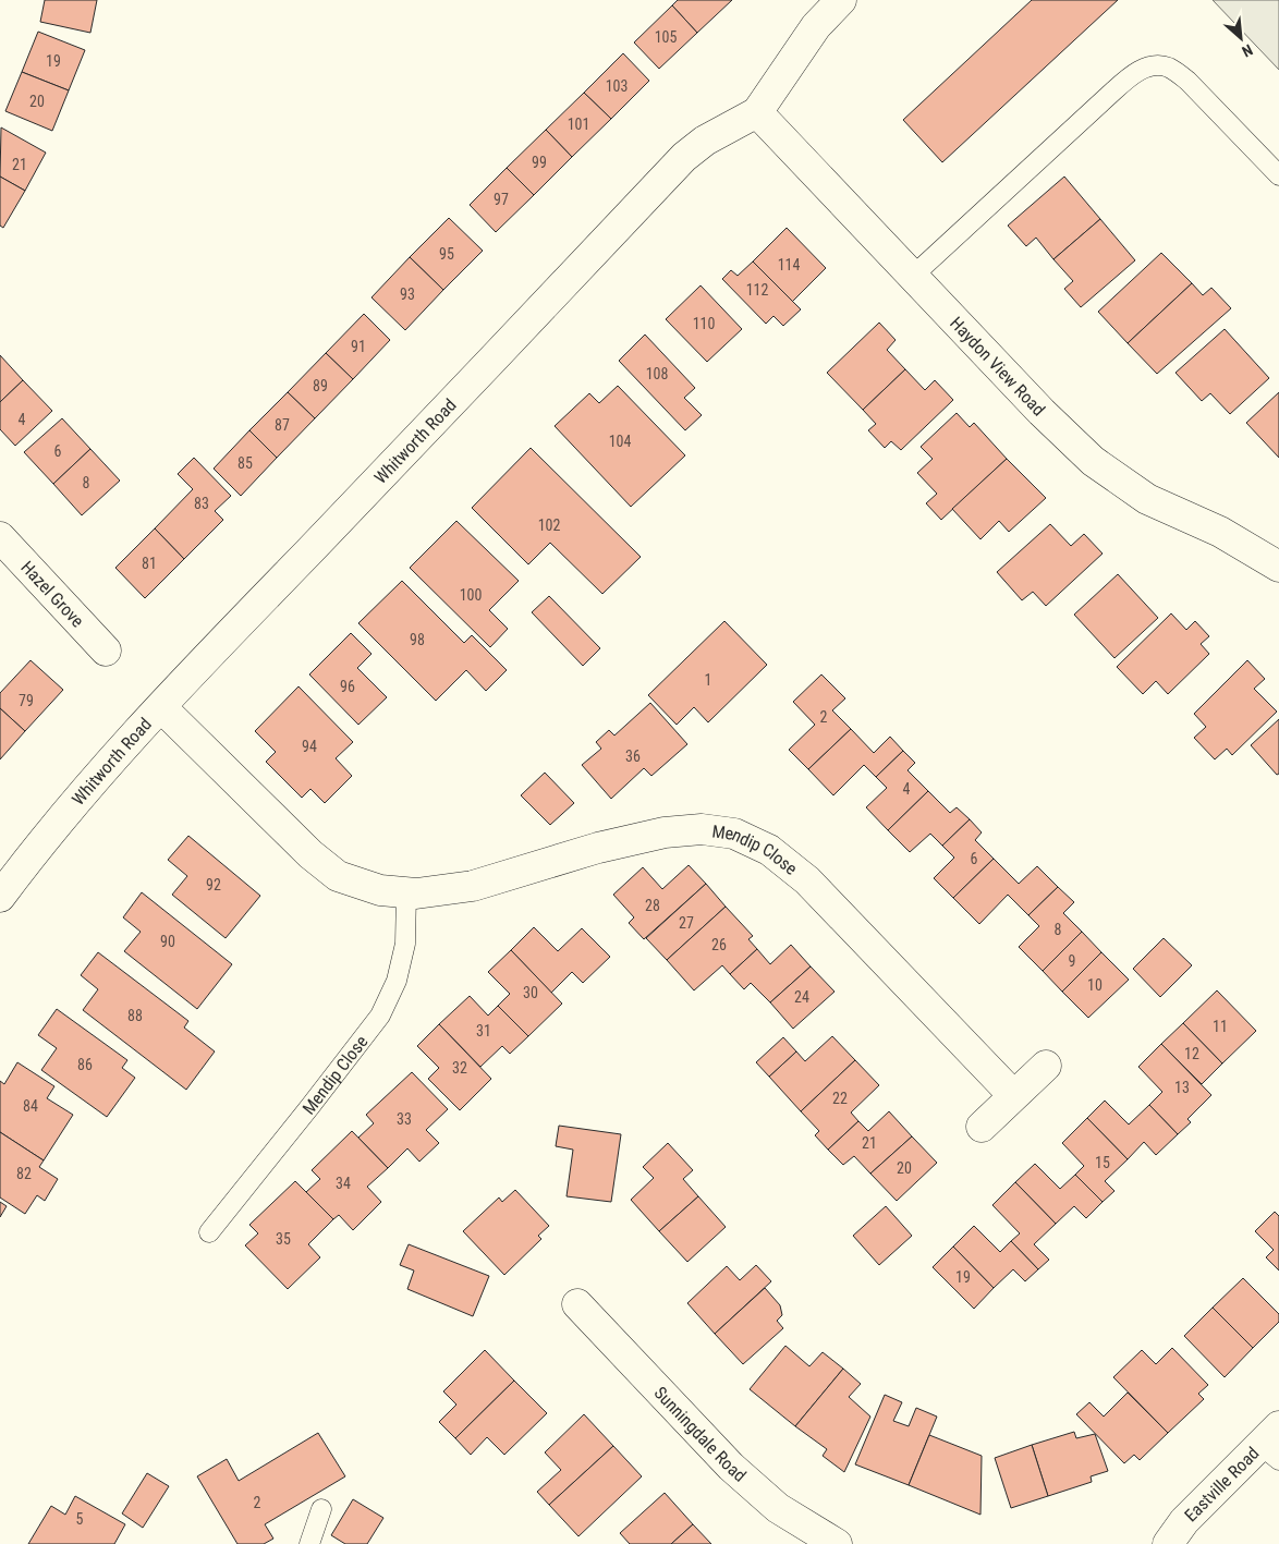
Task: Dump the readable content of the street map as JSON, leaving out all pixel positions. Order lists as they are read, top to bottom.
{
  "streets": {
    "street": [
      "Haydon View Road",
      "Whitworth Road",
      "Hazel Grove",
      "Mendip Close",
      "Sunningdale Road",
      "Eastville Road"
    ]
  },
  "crossings": [
    ["Haydon View Road", "Whitworth Road"],
    ["Whitworth Road", "Mendip Close"]
  ],
  "house_numbers": [
    "105",
    "19",
    "103",
    "20",
    "101",
    "99",
    "21",
    "97",
    "95",
    "114",
    "112",
    "93",
    "110",
    "91",
    "108",
    "89",
    "4",
    "87",
    "104",
    "6",
    "85",
    "8",
    "83",
    "102",
    "81",
    "100",
    "98",
    "1",
    "96",
    "79",
    "2",
    "94",
    "36",
    "4",
    "6",
    "92",
    "28",
    "27",
    "8",
    "90",
    "26",
    "9",
    "10",
    "30",
    "24",
    "88",
    "11",
    "31",
    "12",
    "86",
    "32",
    "13",
    "22",
    "84",
    "33",
    "21",
    "15",
    "20",
    "82",
    "34",
    "35",
    "19",
    "2",
    "5"
  ],
  "north": "bottom right"
}
